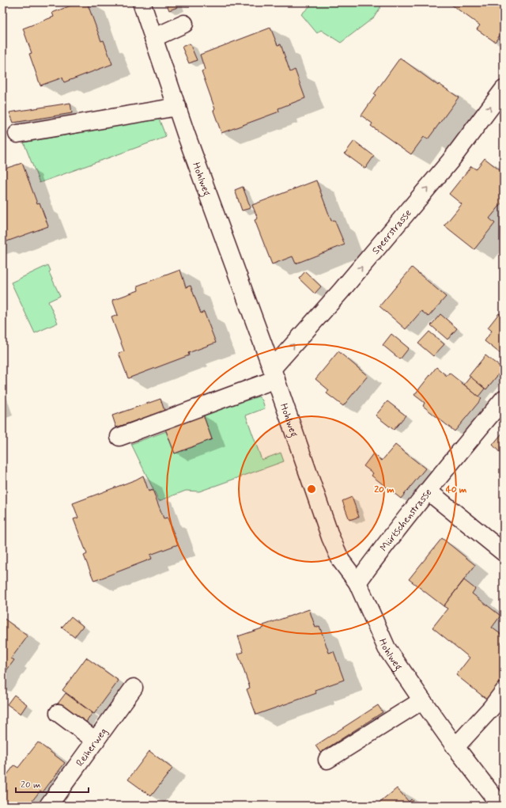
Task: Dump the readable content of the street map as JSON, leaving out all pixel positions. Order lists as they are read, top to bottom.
{
  "streets": {
    "street": [
      "Hohlweg",
      "Speerstrasse",
      "Mürtschenstrasse",
      "Reiherweg"
    ]
  },
  "crossings": [
    ["Hohlweg", "Speerstrasse"],
    ["Hohlweg", "Mürtschenstrasse"]
  ],
  "one_way": ["Speerstrasse"],
  "scale_bar": "20 m",
  "rings": ["20 m", "40 m"]
}
